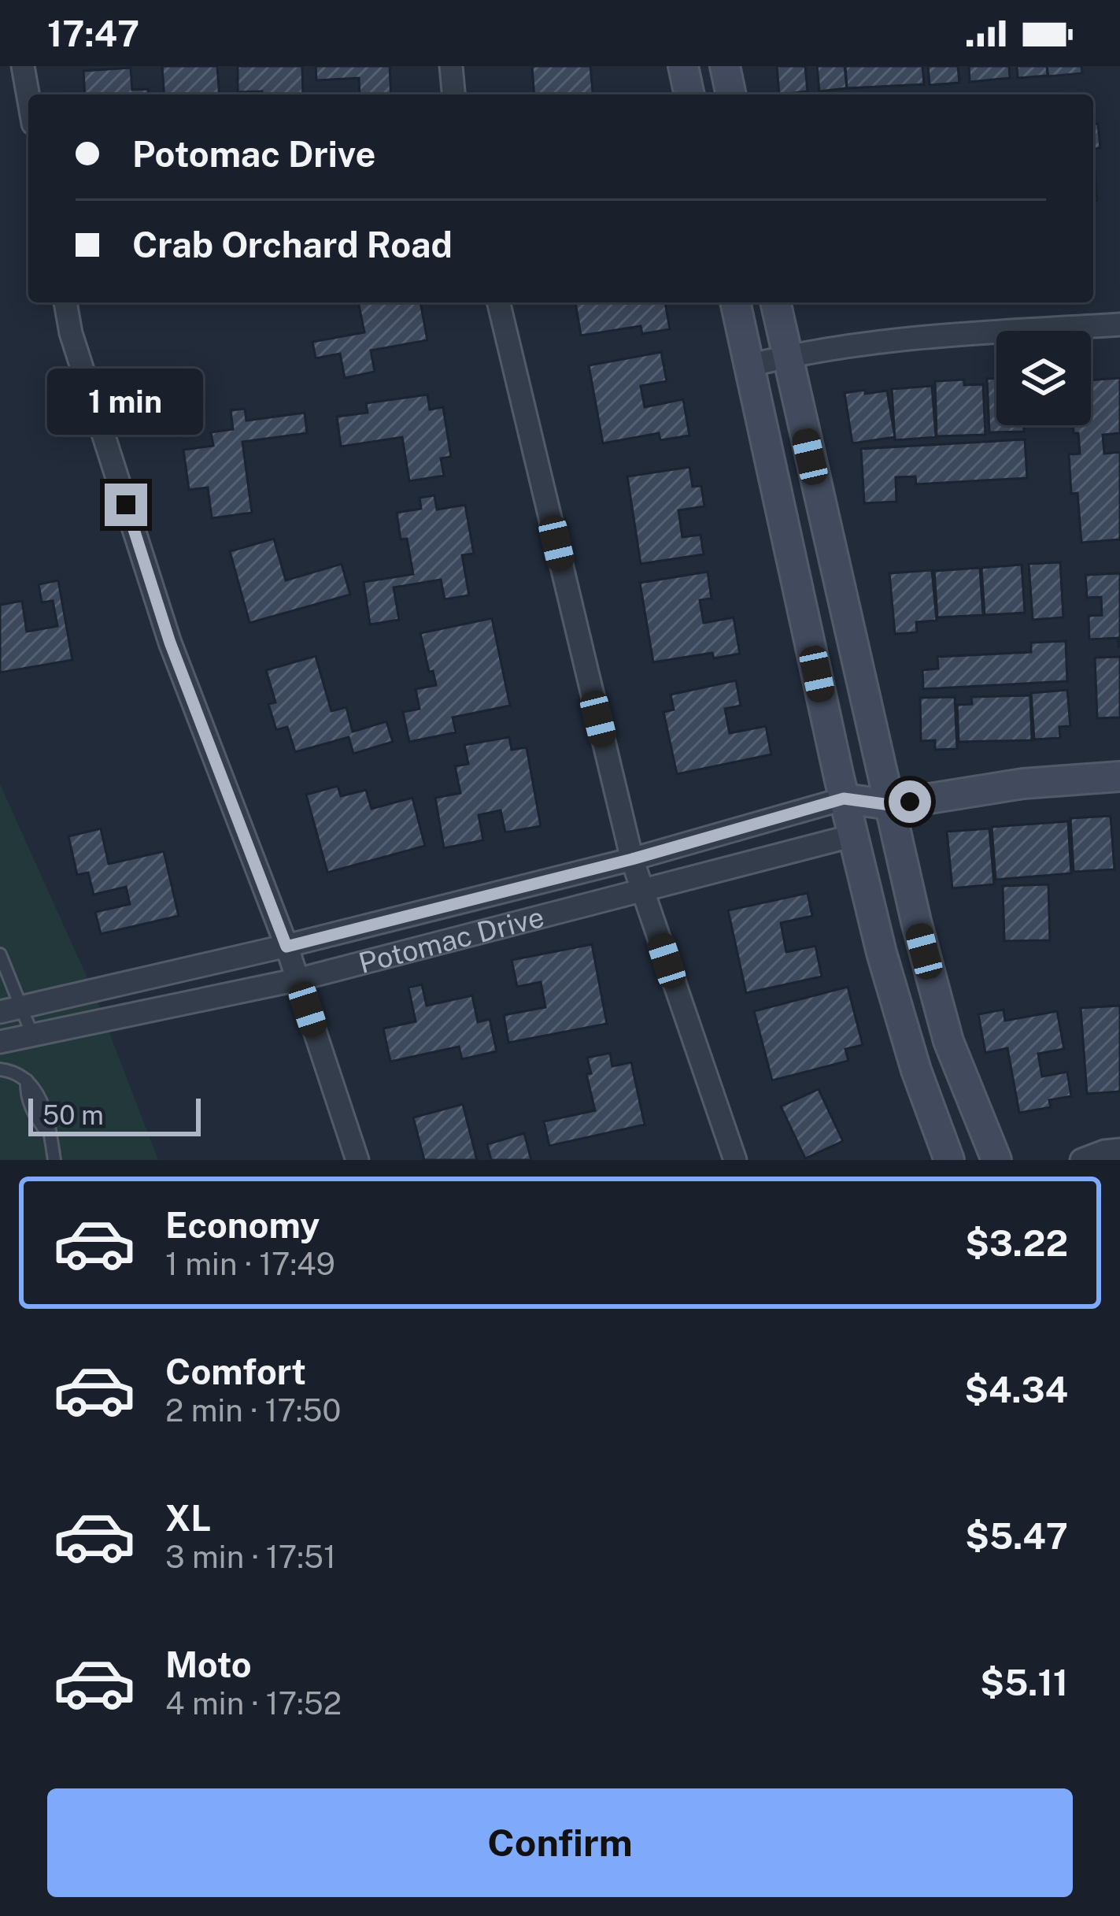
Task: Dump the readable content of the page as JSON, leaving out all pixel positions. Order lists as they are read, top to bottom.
{
  "streets": {
    "main road": ["Potomac Drive"]
  },
  "scale_bar": "50 m",
  "page": {
    "status": "17:47",
    "banner": ["Potomac Drive", "Crab Orchard Road"],
    "bubble": "1 min",
    "scale": "50 m",
    "list": [
      {
        "name": "Economy",
        "note": "1 min · 17:49",
        "value": "$3.22"
      },
      {
        "name": "Comfort",
        "note": "2 min · 17:50",
        "value": "$4.34"
      },
      {
        "name": "XL",
        "note": "3 min · 17:51",
        "value": "$5.47"
      },
      {
        "name": "Moto",
        "note": "4 min · 17:52",
        "value": "$5.11"
      }
    ],
    "buttons": "Confirm"
  }
}
